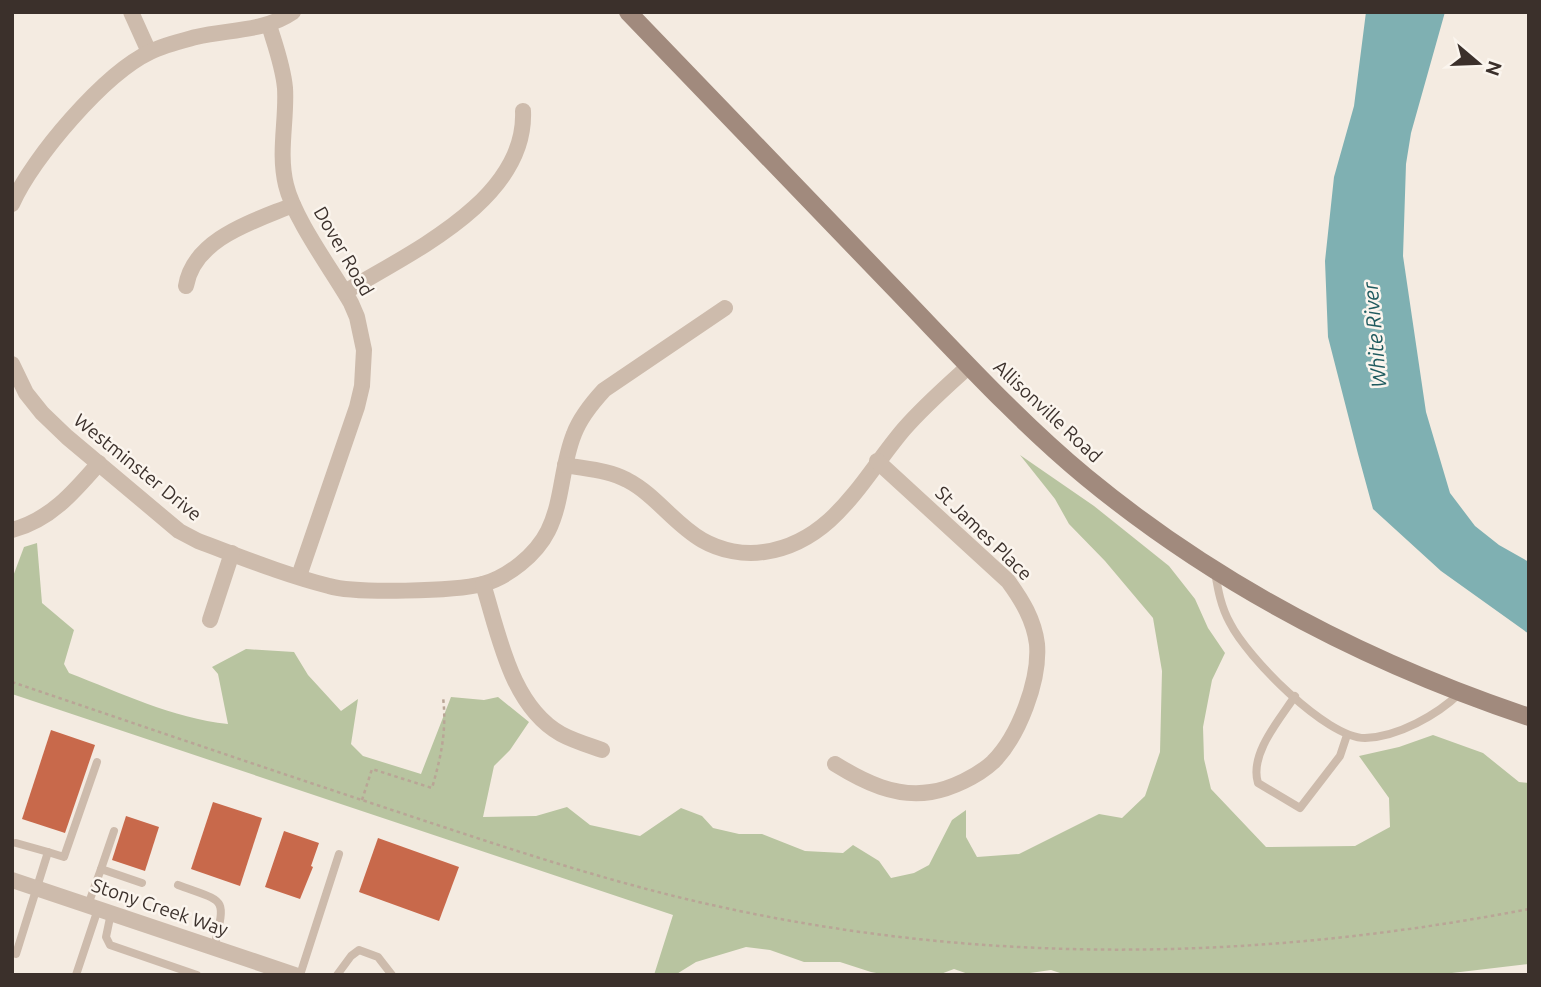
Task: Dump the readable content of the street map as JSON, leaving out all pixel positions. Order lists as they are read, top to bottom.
{
  "streets": {
    "main road": ["Allisonville Road"],
    "street": [
      "Dover Road",
      "Westminster Drive",
      "St James Place",
      "Stony Creek Way"
    ]
  },
  "crossings": [
    ["Dover Road", "Westminster Drive"]
  ],
  "water": ["White River"],
  "north": "right"
}
